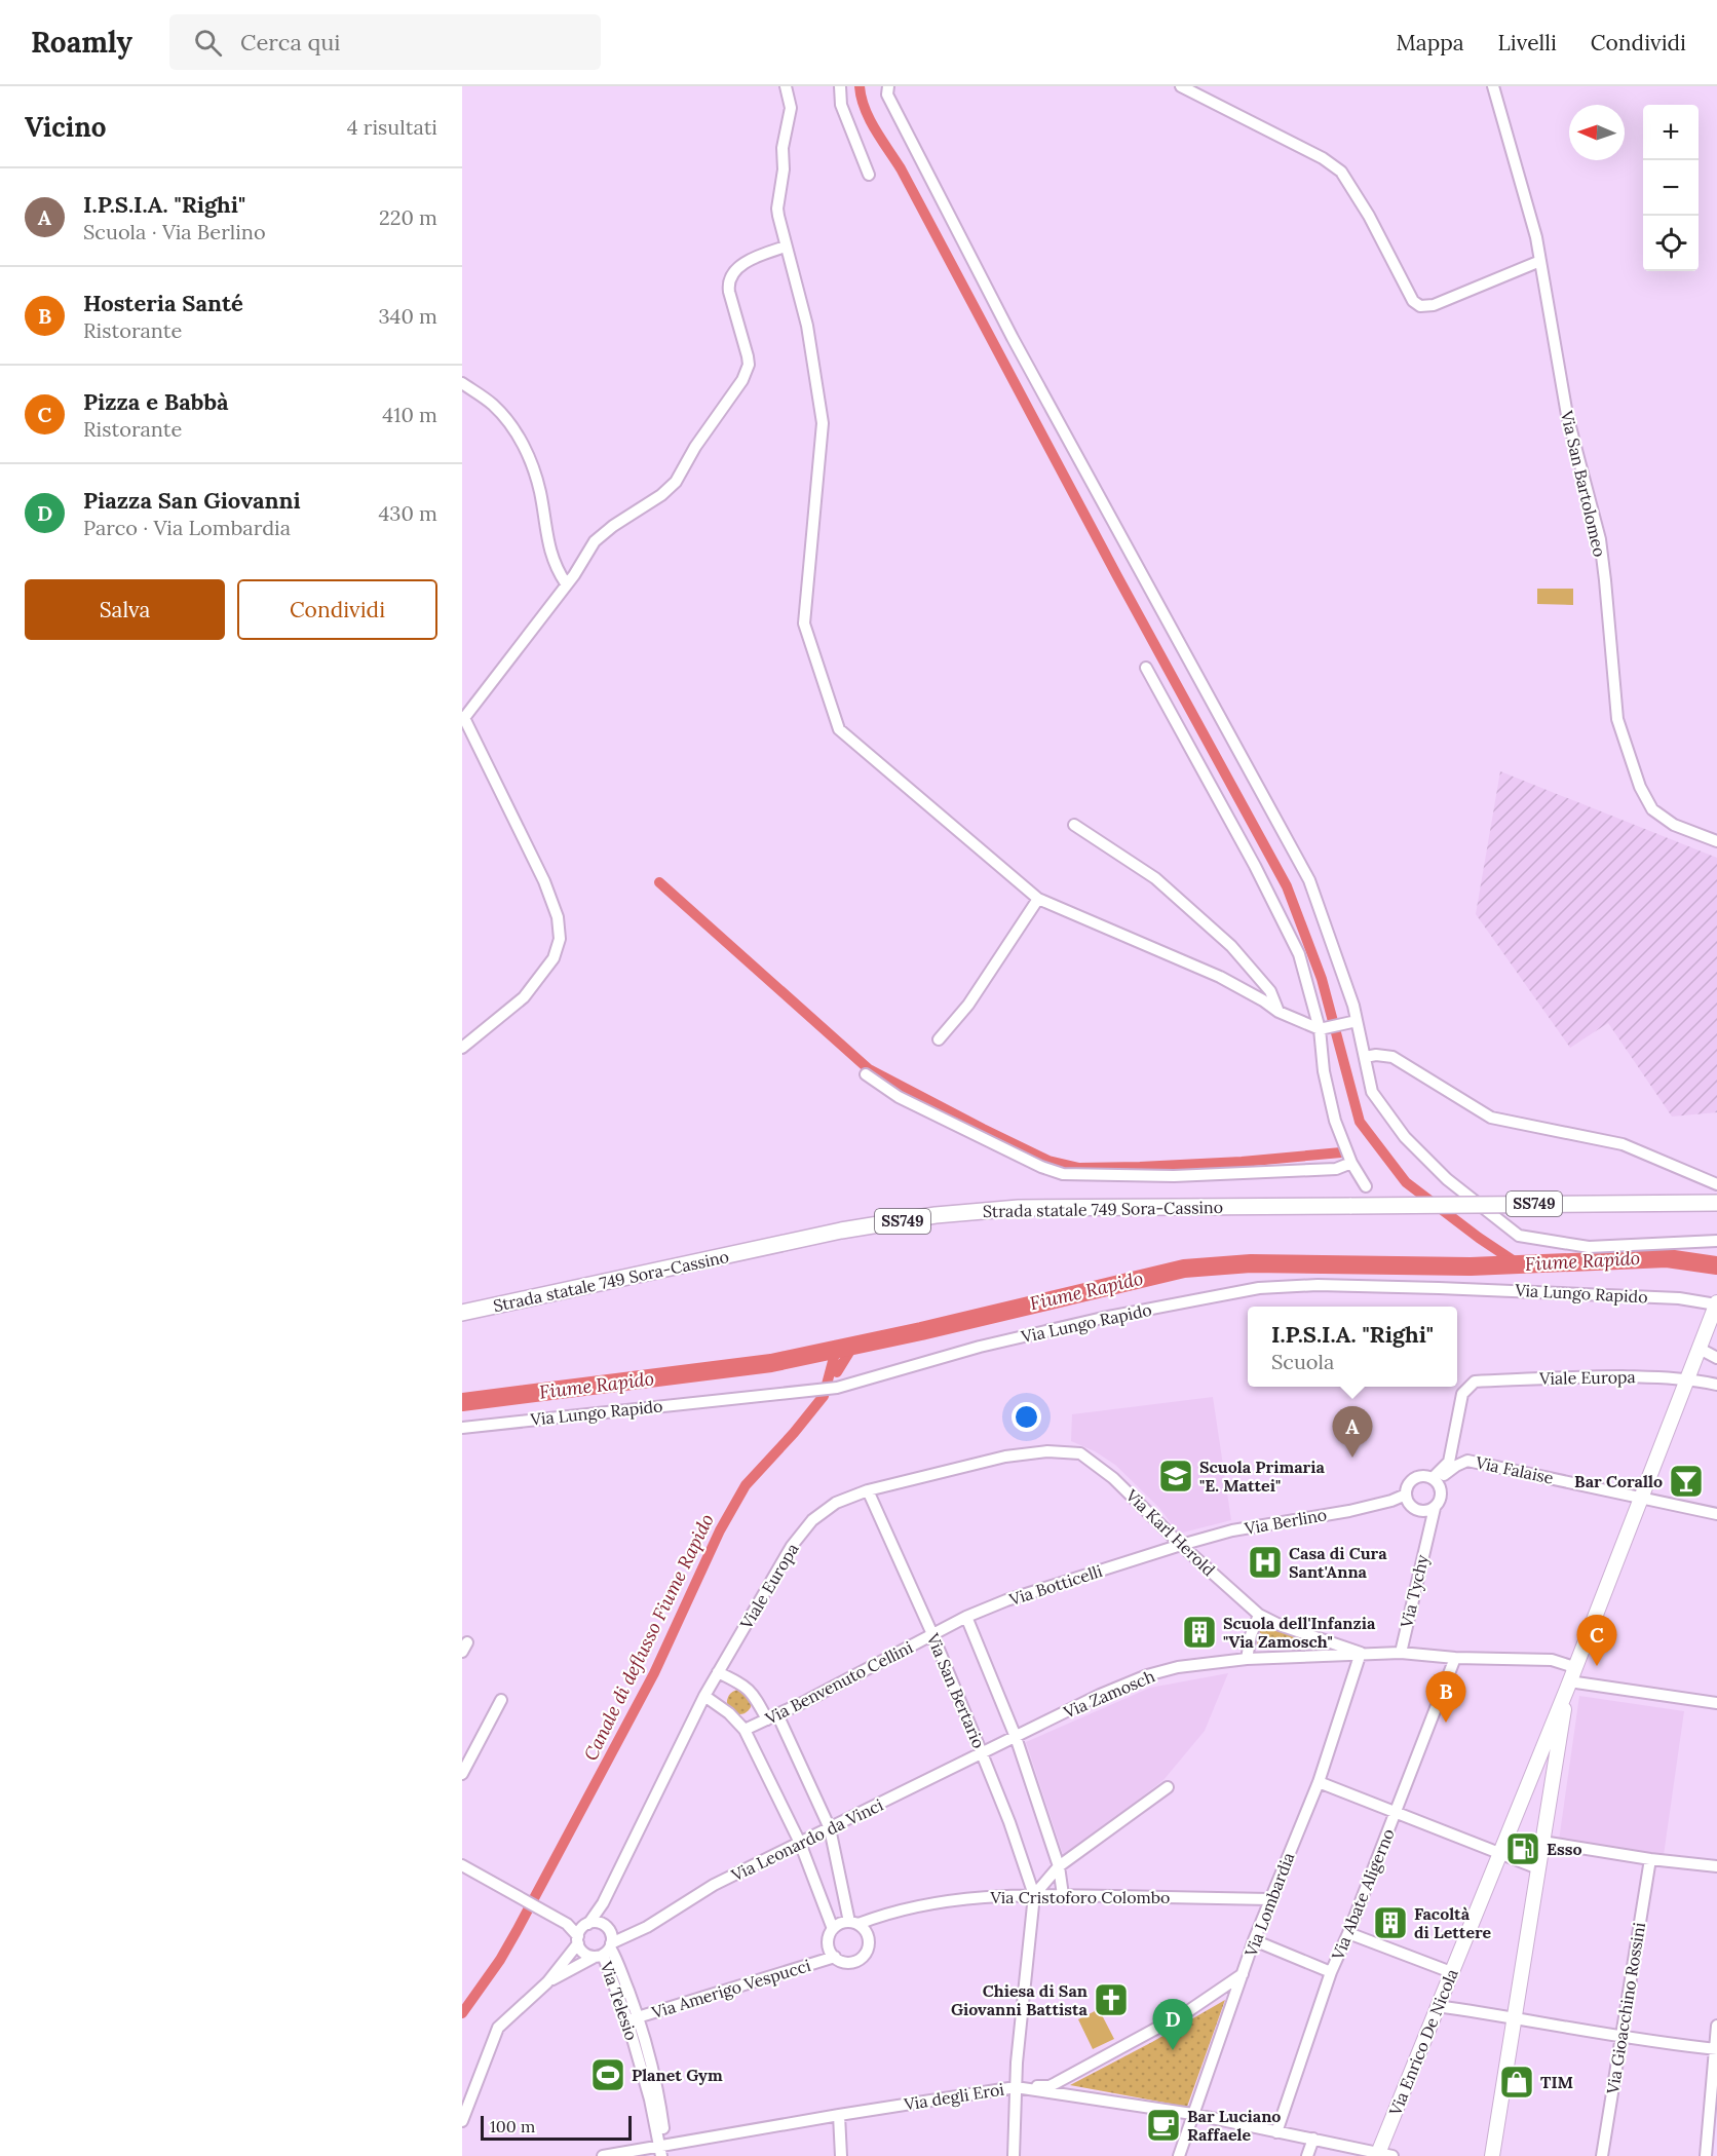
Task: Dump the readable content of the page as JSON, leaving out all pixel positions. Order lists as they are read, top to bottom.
{
  "streets": {
    "highway": ["SS749", "Strada statale 749 Sora-Cassino"],
    "main road": ["Via Enrico De Nicola"],
    "street": [
      "Via San Bartolomeo",
      "Via Lungo Rapido",
      "Viale Europa",
      "Via Falaise",
      "Via Berlino",
      "Via Karl Herold",
      "Via Botticelli",
      "Via Tychy",
      "Via Benvenuto Cellini",
      "Via San Bertario",
      "Via Zamosch",
      "Via Leonardo da Vinci",
      "Via Abate Aligerno",
      "Via Cristoforo Colombo",
      "Via Lombardia",
      "Via Amerigo Vespucci",
      "Via Telesio",
      "Via Gioacchino Rossini",
      "Via degli Eroi"
    ]
  },
  "crossings": [
    ["Viale Europa", "Via Falaise"],
    ["Viale Europa", "Via Berlino"],
    ["Viale Europa", "Via Karl Herold"],
    ["Viale Europa", "Via Tychy"],
    ["Viale Europa", "Via San Bertario"],
    ["Viale Europa", "Via Leonardo da Vinci"],
    ["Viale Europa", "Via Telesio"],
    ["Via Falaise", "Via Berlino"],
    ["Via Falaise", "Via Tychy"],
    ["Via Berlino", "Via Karl Herold"],
    ["Via Berlino", "Via Botticelli"],
    ["Via Berlino", "Via Tychy"],
    ["Via Karl Herold", "Via Botticelli"],
    ["Via Karl Herold", "Via Zamosch"],
    ["Via Karl Herold", "Via Lombardia"],
    ["Via Botticelli", "Via Benvenuto Cellini"],
    ["Via Botticelli", "Via San Bertario"],
    ["Via Tychy", "Via Zamosch"],
    ["Via Benvenuto Cellini", "Via San Bertario"],
    ["Via San Bertario", "Via Zamosch"],
    ["Via San Bertario", "Via Leonardo da Vinci"],
    ["Via San Bertario", "Via Cristoforo Colombo"],
    ["Via Zamosch", "Via Leonardo da Vinci"],
    ["Via Zamosch", "Via Abate Aligerno"],
    ["Via Zamosch", "Via Lombardia"],
    ["Via Leonardo da Vinci", "Via Telesio"],
    ["Via Cristoforo Colombo", "Via Lombardia"],
    ["Via Cristoforo Colombo", "Via Amerigo Vespucci"],
    ["Via Amerigo Vespucci", "Via Telesio"],
    ["Via Telesio", "Via degli Eroi"]
  ],
  "water": ["Fiume Rapido", "Canale di deflusso Fiume Rapido"],
  "places": {
    "school or university": ["Scuola Primaria \"E. Mattei\""],
    "bar": ["Bar Corallo"],
    "hospital": ["Casa di Cura Sant'Anna"],
    "building": ["Scuola dell'Infanzia \"Via Zamosch\"", "Facoltà di Lettere"],
    "fuel station": ["Esso"],
    "church": ["Chiesa di San Giovanni Battista"],
    "sports": ["Planet Gym"],
    "shop": ["TIM"],
    "cafe": ["Bar Luciano Raffaele"]
  },
  "scale_bar": "100 m",
  "north": "left",
  "page": {
    "header": "Roamly",
    "search": "Cerca qui",
    "nav": ["Mappa", "Livelli", "Condividi"],
    "heading": ["Vicino", "4 risultati"],
    "map_buttons": ["+", "−"],
    "list": [
      {
        "mark": "A",
        "name": "I.P.S.I.A. \"Righi\"",
        "note": "Scuola · Via Berlino",
        "value": "220 m"
      },
      {
        "mark": "B",
        "name": "Hosteria Santé",
        "note": "Ristorante",
        "value": "340 m"
      },
      {
        "mark": "C",
        "name": "Pizza e Babbà",
        "note": "Ristorante",
        "value": "410 m"
      },
      {
        "mark": "D",
        "name": "Piazza San Giovanni",
        "note": "Parco · Via Lombardia",
        "value": "430 m"
      }
    ],
    "buttons": ["Salva", "Condividi"],
    "popup": ["I.P.S.I.A. \"Righi\"", "Scuola"],
    "pins": [
      "A",
      "C",
      "B",
      "D"
    ],
    "scale": "100 m"
  }
}
